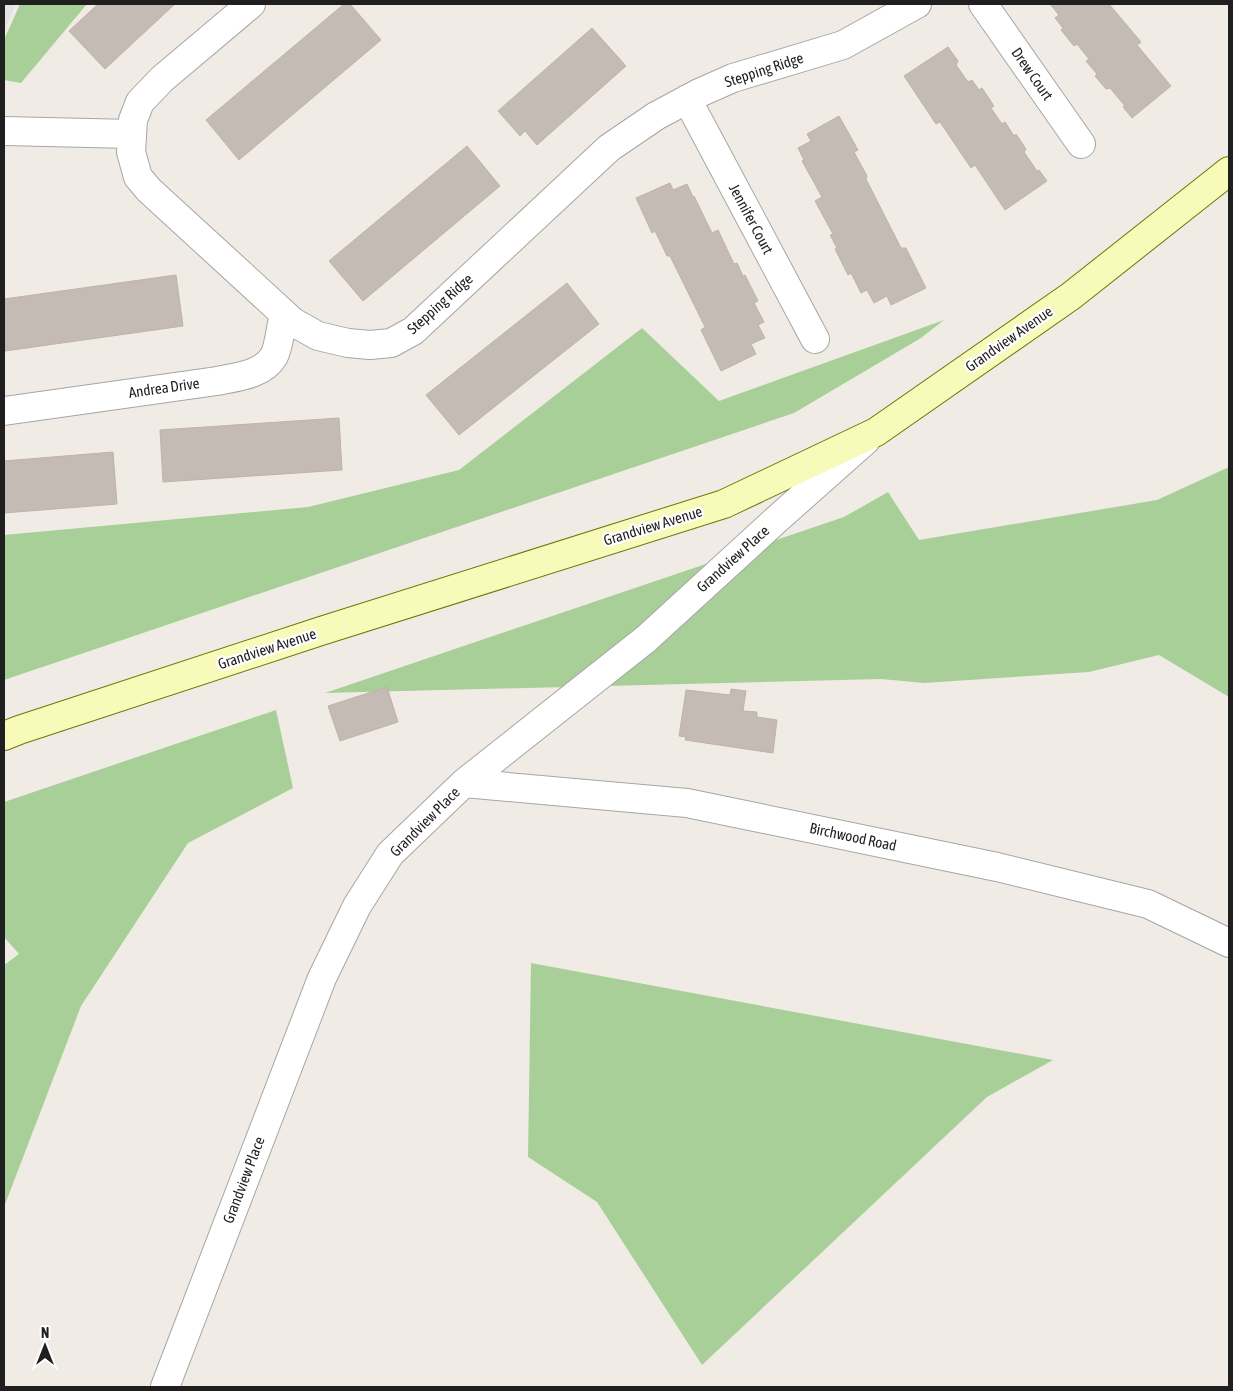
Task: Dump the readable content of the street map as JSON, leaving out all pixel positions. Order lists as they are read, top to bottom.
{
  "streets": {
    "main road": ["Grandview Avenue"],
    "street": [
      "Stepping Ridge",
      "Drew Court",
      "Jennifer Court",
      "Andrea Drive",
      "Grandview Place",
      "Birchwood Road"
    ]
  },
  "crossings": [
    ["Stepping Ridge", "Jennifer Court"],
    ["Stepping Ridge", "Andrea Drive"],
    ["Grandview Avenue", "Grandview Place"],
    ["Grandview Place", "Birchwood Road"]
  ],
  "north": "top"
}
